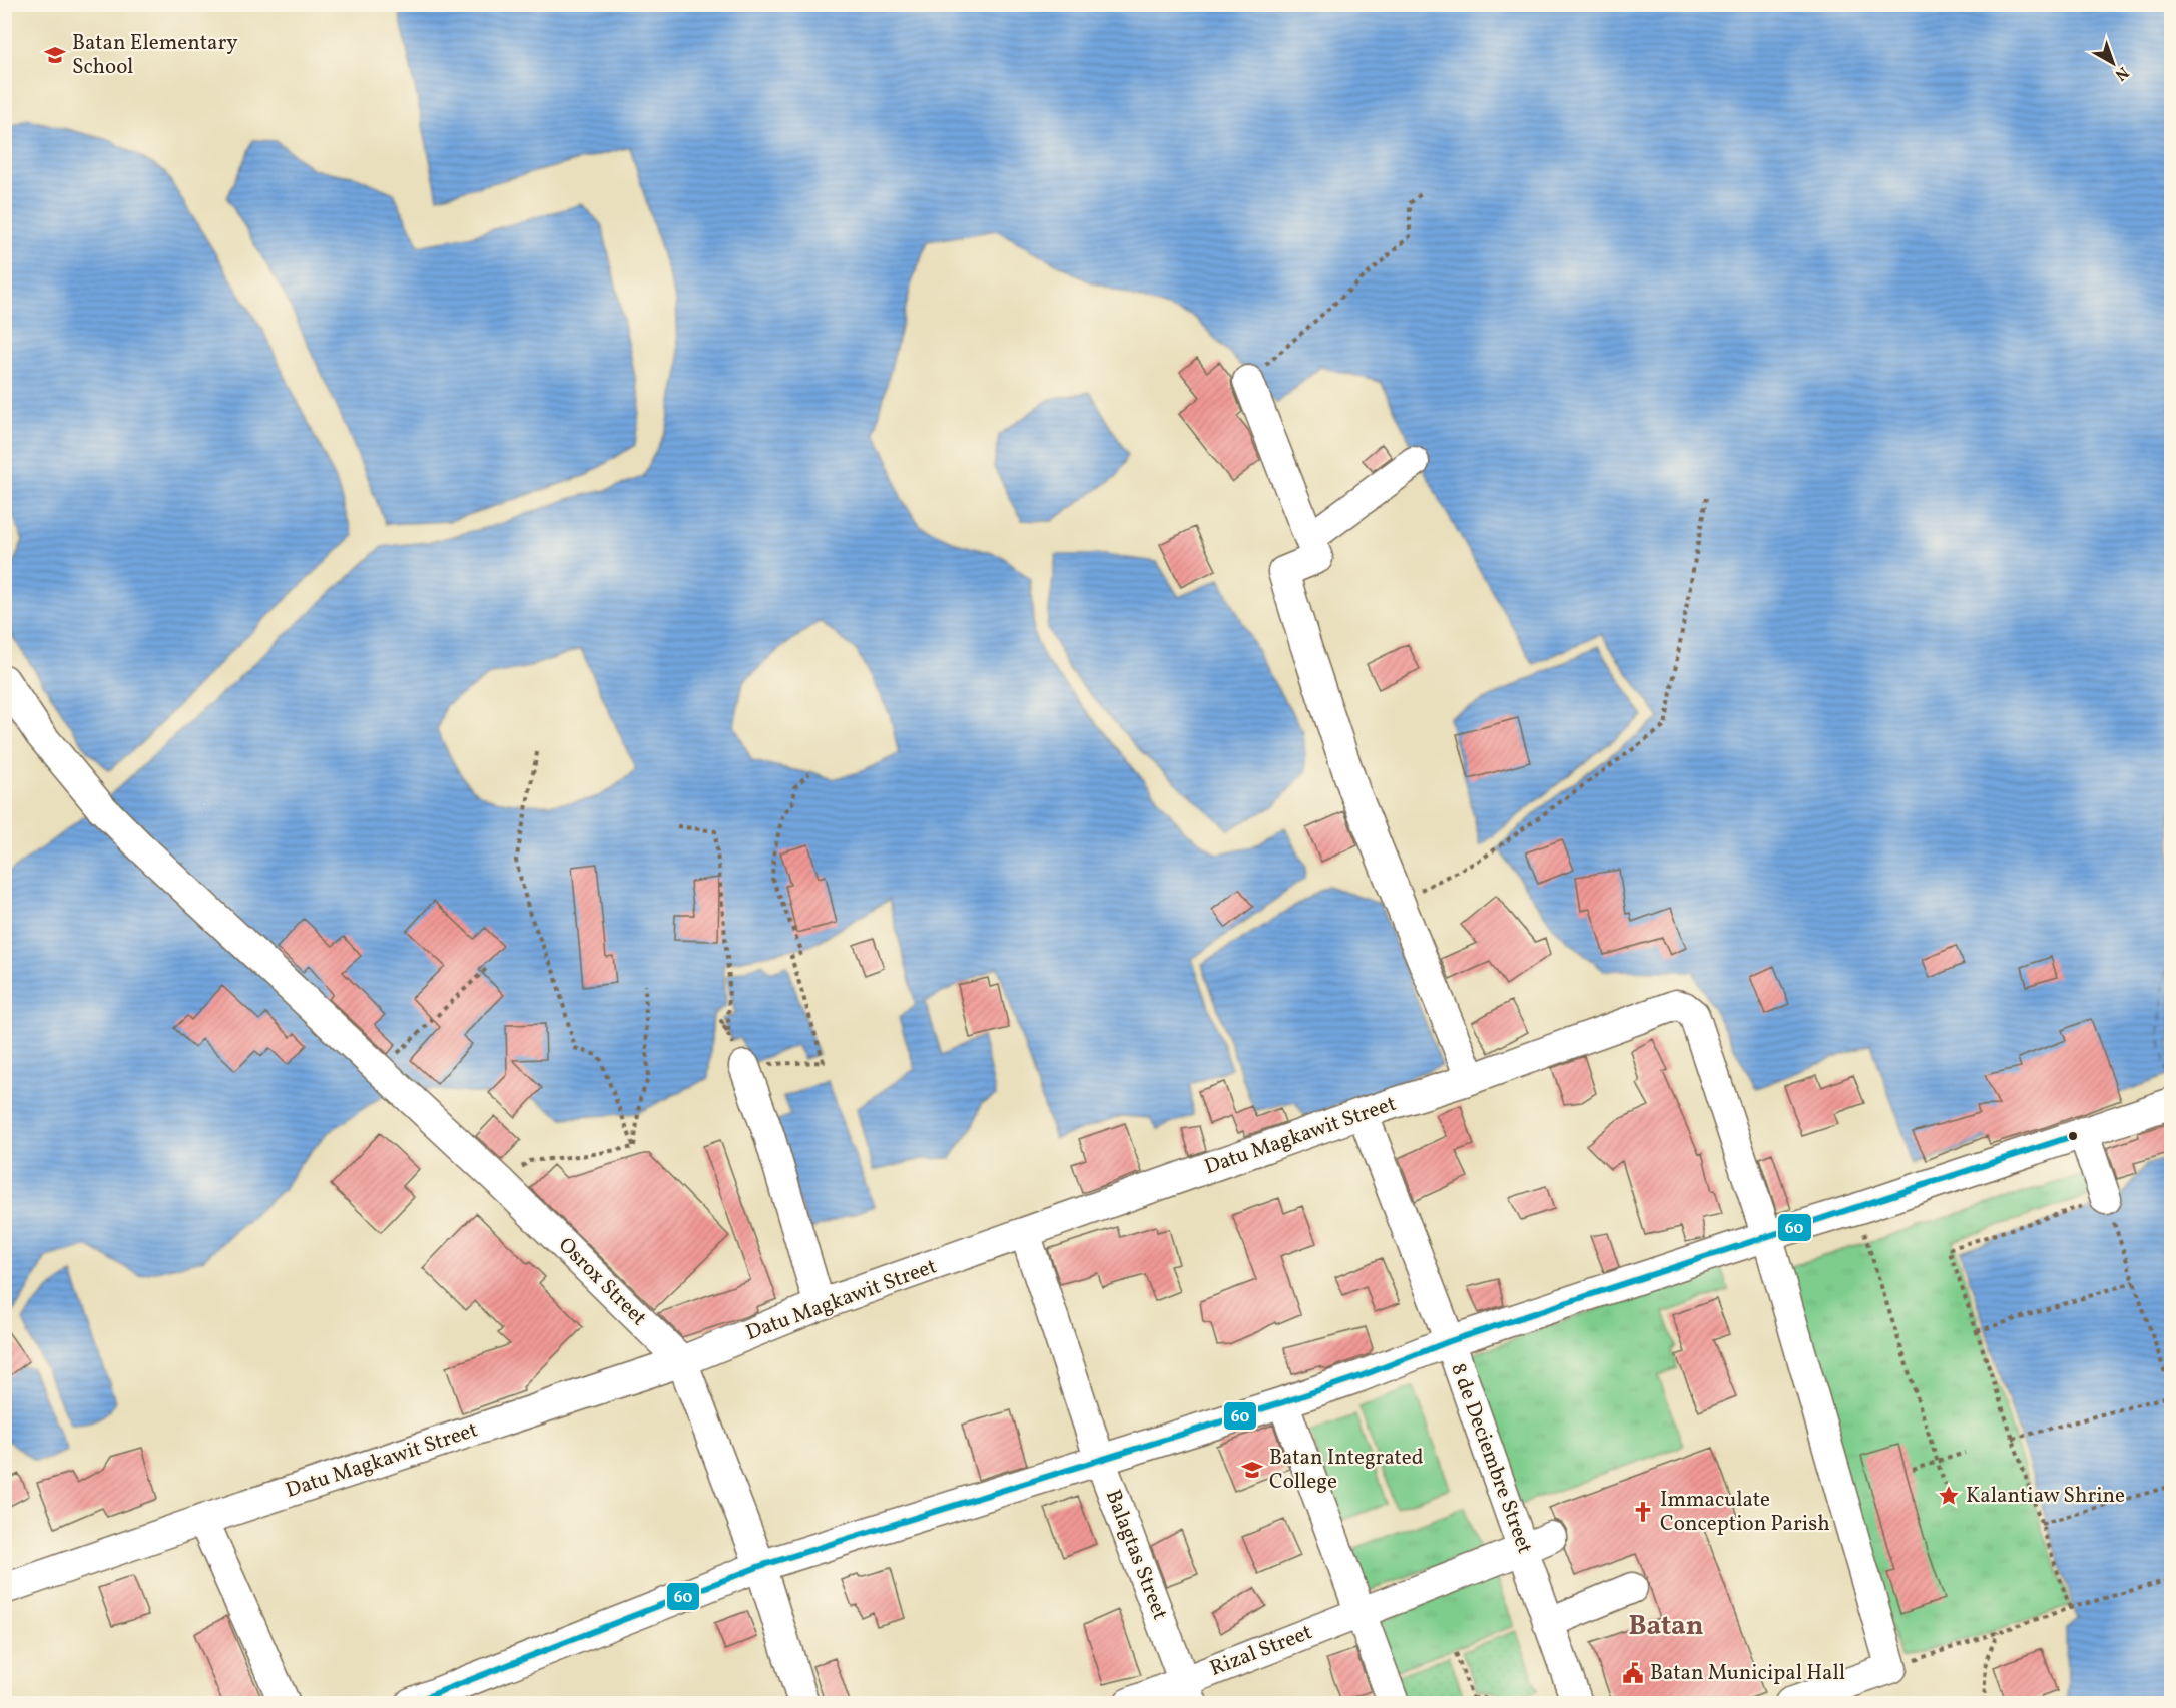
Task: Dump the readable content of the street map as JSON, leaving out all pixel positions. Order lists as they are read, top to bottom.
{
  "streets": {
    "street": [
      "Datu Magkawit Street",
      "Osrox Street",
      "8 de Deciembre Street",
      "Balagtas Street",
      "Rizal Street"
    ]
  },
  "crossings": [
    ["Datu Magkawit Street", "Osrox Street"],
    ["Datu Magkawit Street", "8 de Deciembre Street"],
    ["Datu Magkawit Street", "Balagtas Street"],
    ["8 de Deciembre Street", "Rizal Street"],
    ["Balagtas Street", "Rizal Street"]
  ],
  "districts": ["Batan"],
  "places": {
    "school or university": ["Batan Elementary School", "Batan Integrated College"],
    "place": ["Kalantiaw Shrine"],
    "church": ["Immaculate Conception Parish"],
    "public building": ["Batan Municipal Hall"]
  },
  "lines": ["transit line 60"],
  "north": "bottom right"
}
